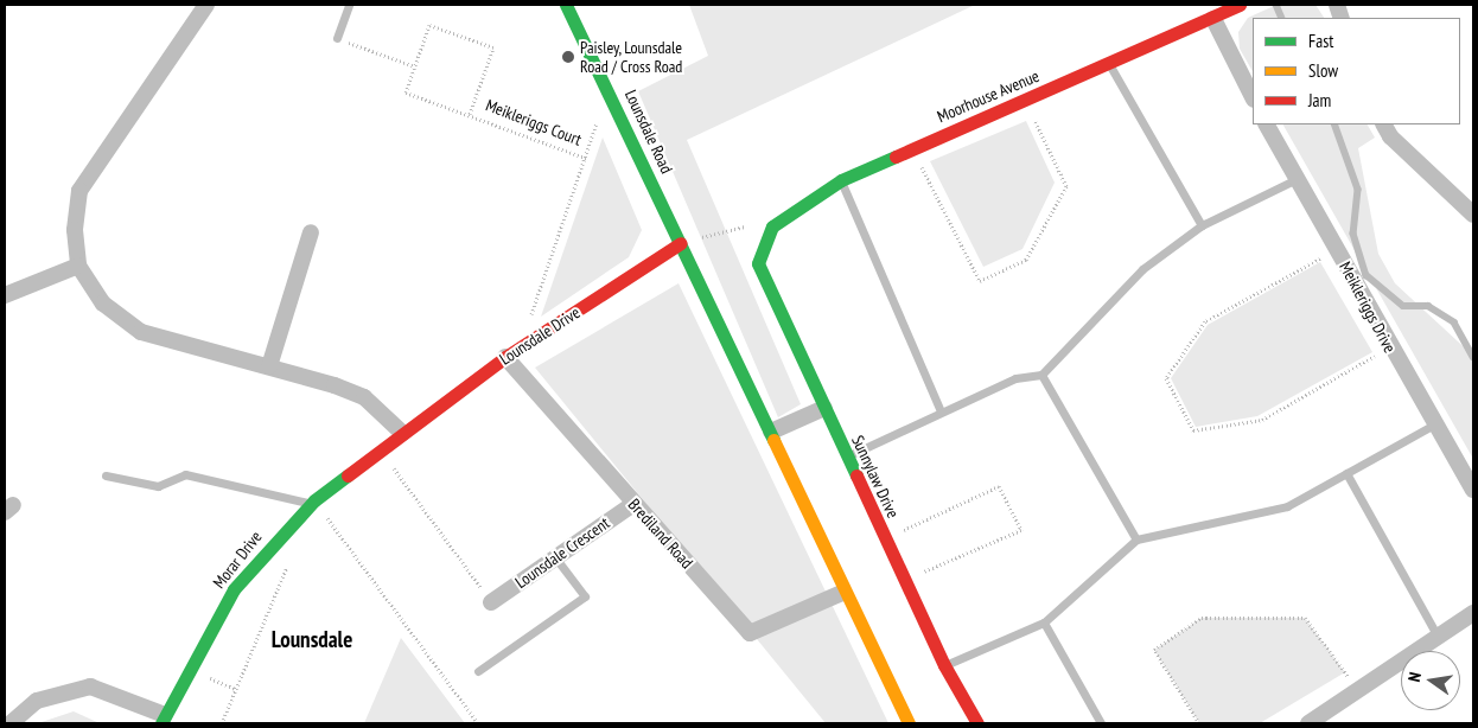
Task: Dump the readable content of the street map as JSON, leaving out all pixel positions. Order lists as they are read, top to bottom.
{
  "streets": {
    "street": [
      "Moorhouse Avenue",
      "Lounsdale Road",
      "Meikleriggs Drive",
      "Lounsdale Drive",
      "Sunnylaw Drive",
      "Brediland Road",
      "Lounsdale Crescent",
      "Morar Drive"
    ],
    "path": ["Meikleriggs Court"]
  },
  "crossings": [
    ["Moorhouse Avenue", "Sunnylaw Drive"],
    ["Lounsdale Road", "Lounsdale Drive"],
    ["Lounsdale Drive", "Brediland Road"],
    ["Lounsdale Drive", "Morar Drive"],
    ["Brediland Road", "Lounsdale Crescent"]
  ],
  "districts": ["Lounsdale"],
  "places": ["Paisley, Lounsdale Road / Cross Road"],
  "legend": ["Fast", "Slow", "Jam"],
  "north": "left"
}
